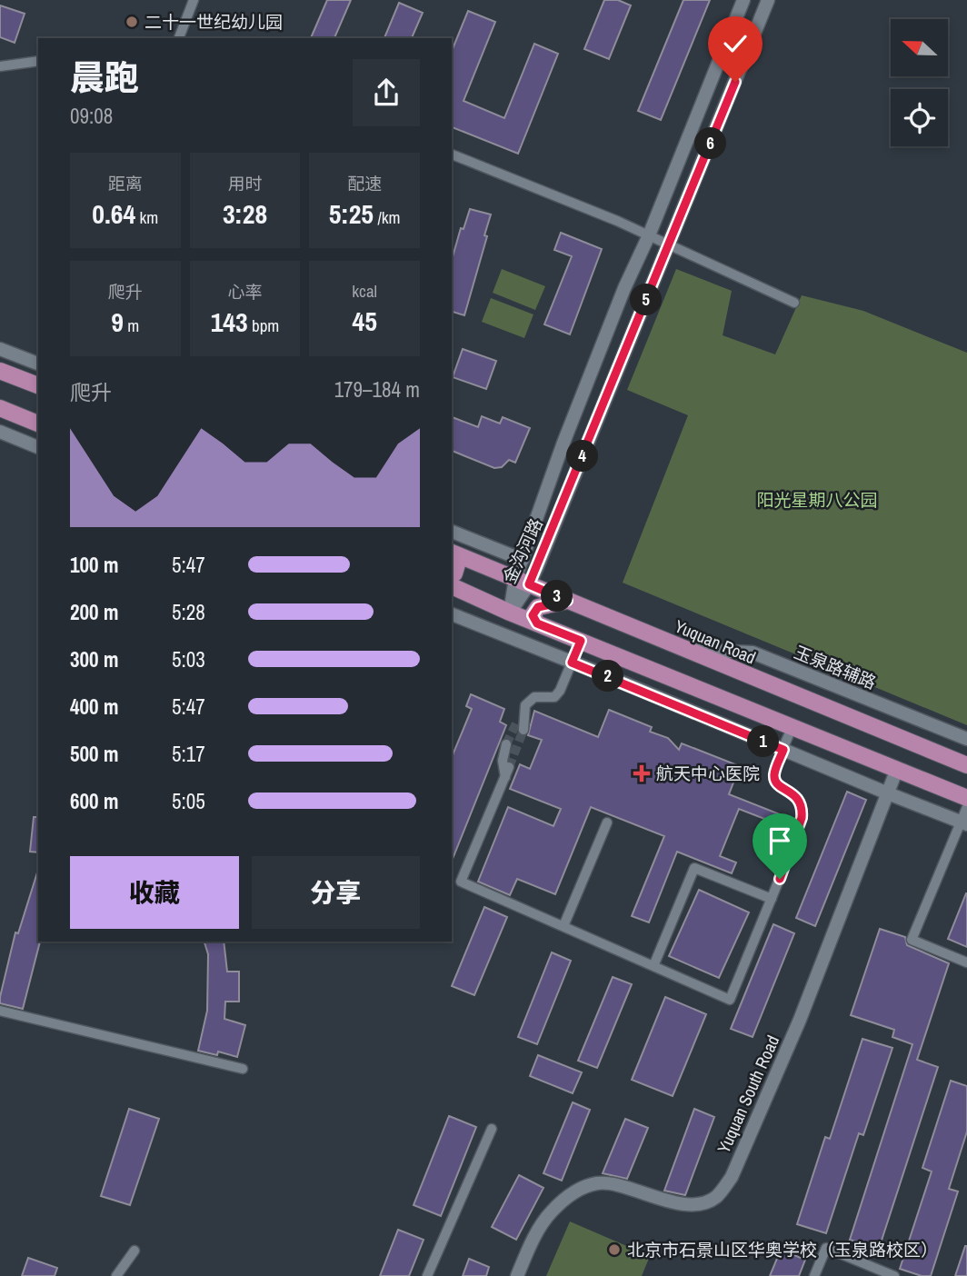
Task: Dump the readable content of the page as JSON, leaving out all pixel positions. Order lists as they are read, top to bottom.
{
  "streets": {
    "main road": ["Yuquan Road"],
    "street": ["金沟河路", "玉泉路辅路", "Yuquan South Road"]
  },
  "crossings": [
    ["金沟河路", "Yuquan Road"],
    ["Yuquan Road", "玉泉路辅路"]
  ],
  "parks": ["阳光星期八公园"],
  "places": {
    "other": ["二十一世纪幼儿园", "北京市石景山区华奥学校（玉泉路校区）"],
    "health": ["航天中心医院"]
  },
  "north": "left",
  "page": {
    "heading": ["晨跑", "09:08"],
    "pins": [
      "6",
      "5",
      "4",
      "3",
      "2",
      "1"
    ],
    "stats": [
      ["距离", "0.64 km"],
      ["用时", "3:28"],
      ["配速", "5:25 /km"],
      ["爬升", "9 m"],
      ["心率", "143 bpm"],
      ["kcal", "45"]
    ],
    "chart": ["爬升", "179–184 m"],
    "list": [
      {
        "name": "100 m",
        "note": "5:47"
      },
      {
        "name": "200 m",
        "note": "5:28"
      },
      {
        "name": "300 m",
        "note": "5:03"
      },
      {
        "name": "400 m",
        "note": "5:47"
      },
      {
        "name": "500 m",
        "note": "5:17"
      },
      {
        "name": "600 m",
        "note": "5:05"
      }
    ],
    "buttons": ["收藏", "分享"]
  }
}
